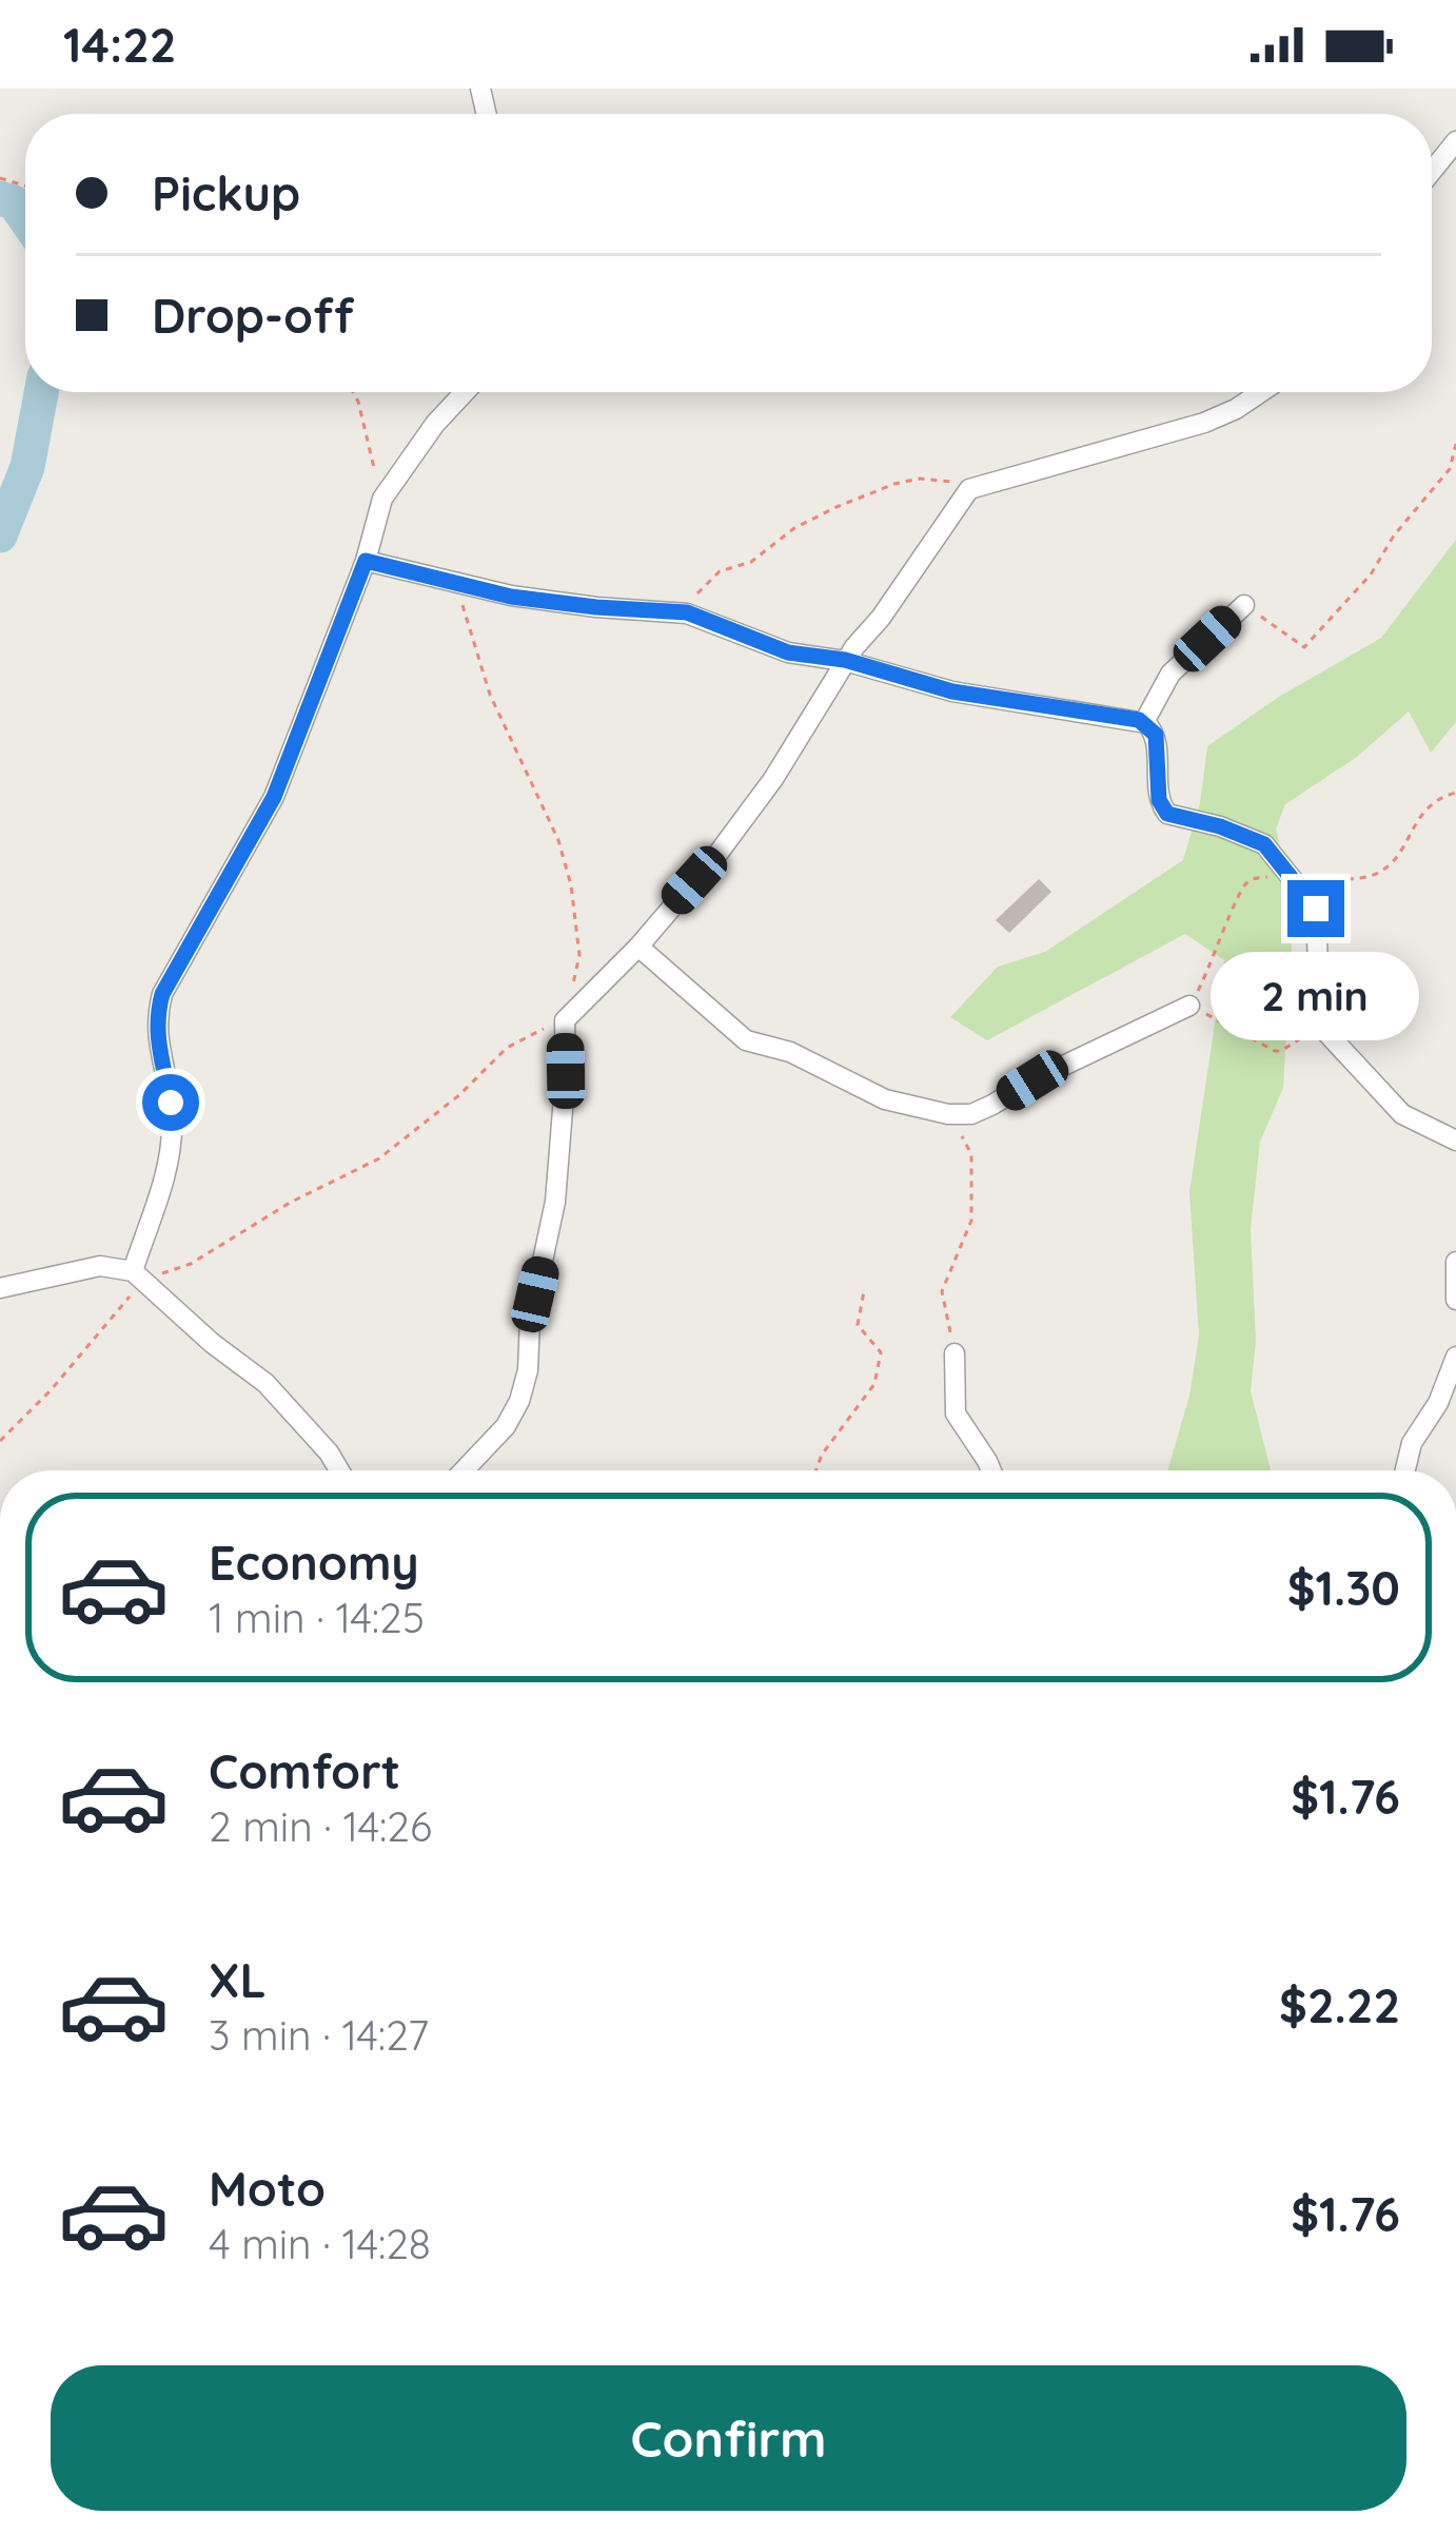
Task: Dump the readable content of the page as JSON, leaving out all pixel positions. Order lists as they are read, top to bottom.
{
  "page": {
    "status": "14:22",
    "banner": ["Pickup", "Drop-off"],
    "bubble": "2 min",
    "list": [
      {
        "name": "Economy",
        "note": "1 min · 14:25",
        "value": "$1.30"
      },
      {
        "name": "Comfort",
        "note": "2 min · 14:26",
        "value": "$1.76"
      },
      {
        "name": "XL",
        "note": "3 min · 14:27",
        "value": "$2.22"
      },
      {
        "name": "Moto",
        "note": "4 min · 14:28",
        "value": "$1.76"
      }
    ],
    "buttons": "Confirm"
  }
}
